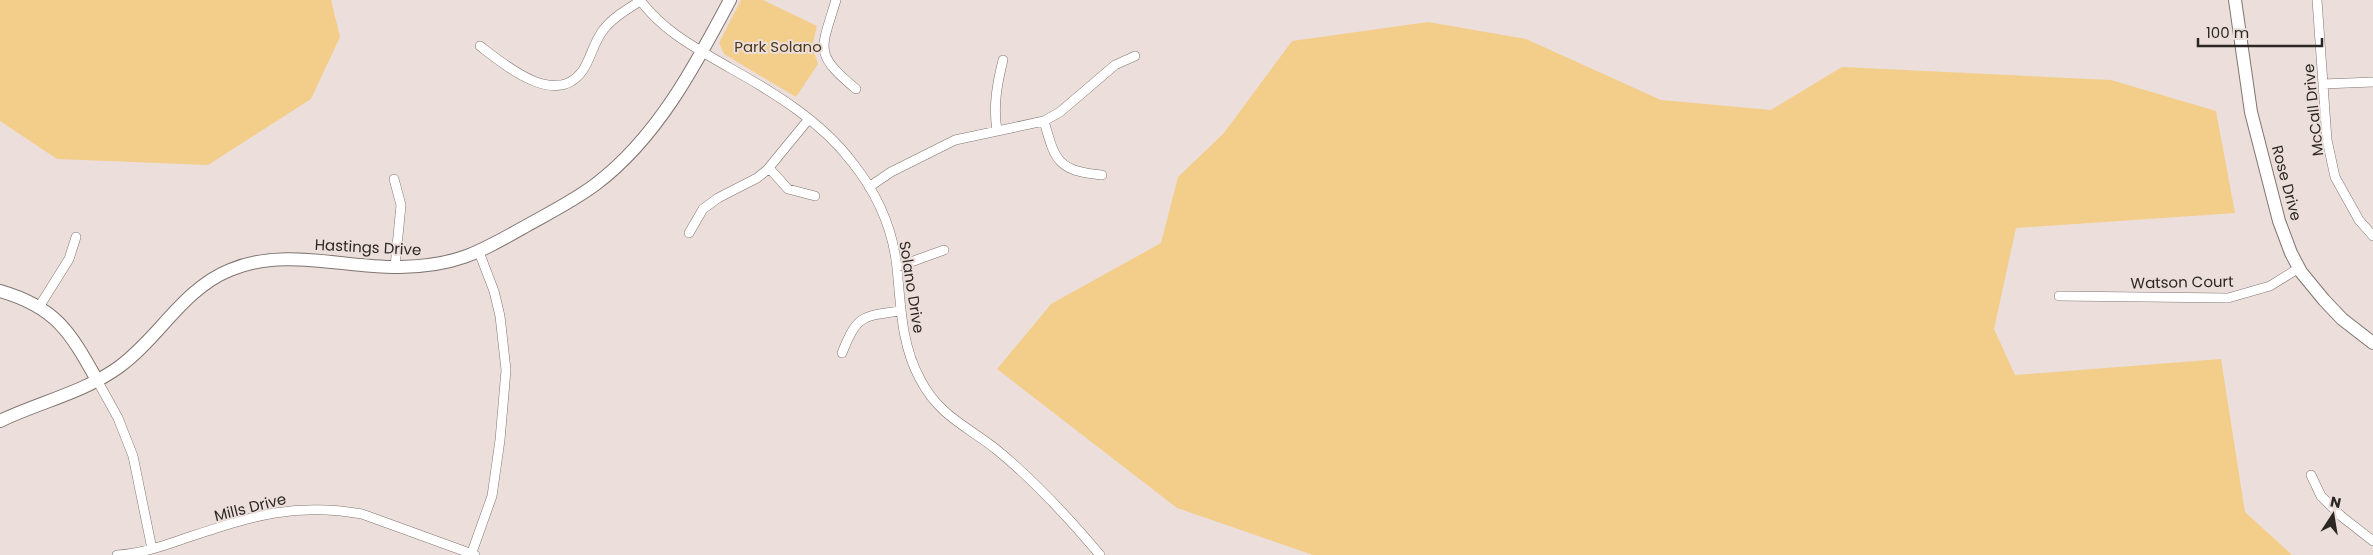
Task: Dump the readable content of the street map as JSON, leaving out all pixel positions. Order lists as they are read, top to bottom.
{
  "streets": {
    "street": [
      "McCall Drive",
      "Rose Drive",
      "Hastings Drive",
      "Watson Court",
      "Solano Drive",
      "Mills Drive"
    ]
  },
  "crossings": [
    ["Rose Drive", "Watson Court"],
    ["Hastings Drive", "Solano Drive"]
  ],
  "parks": ["Park Solano"],
  "scale_bar": "100 m",
  "north": "top"
}
